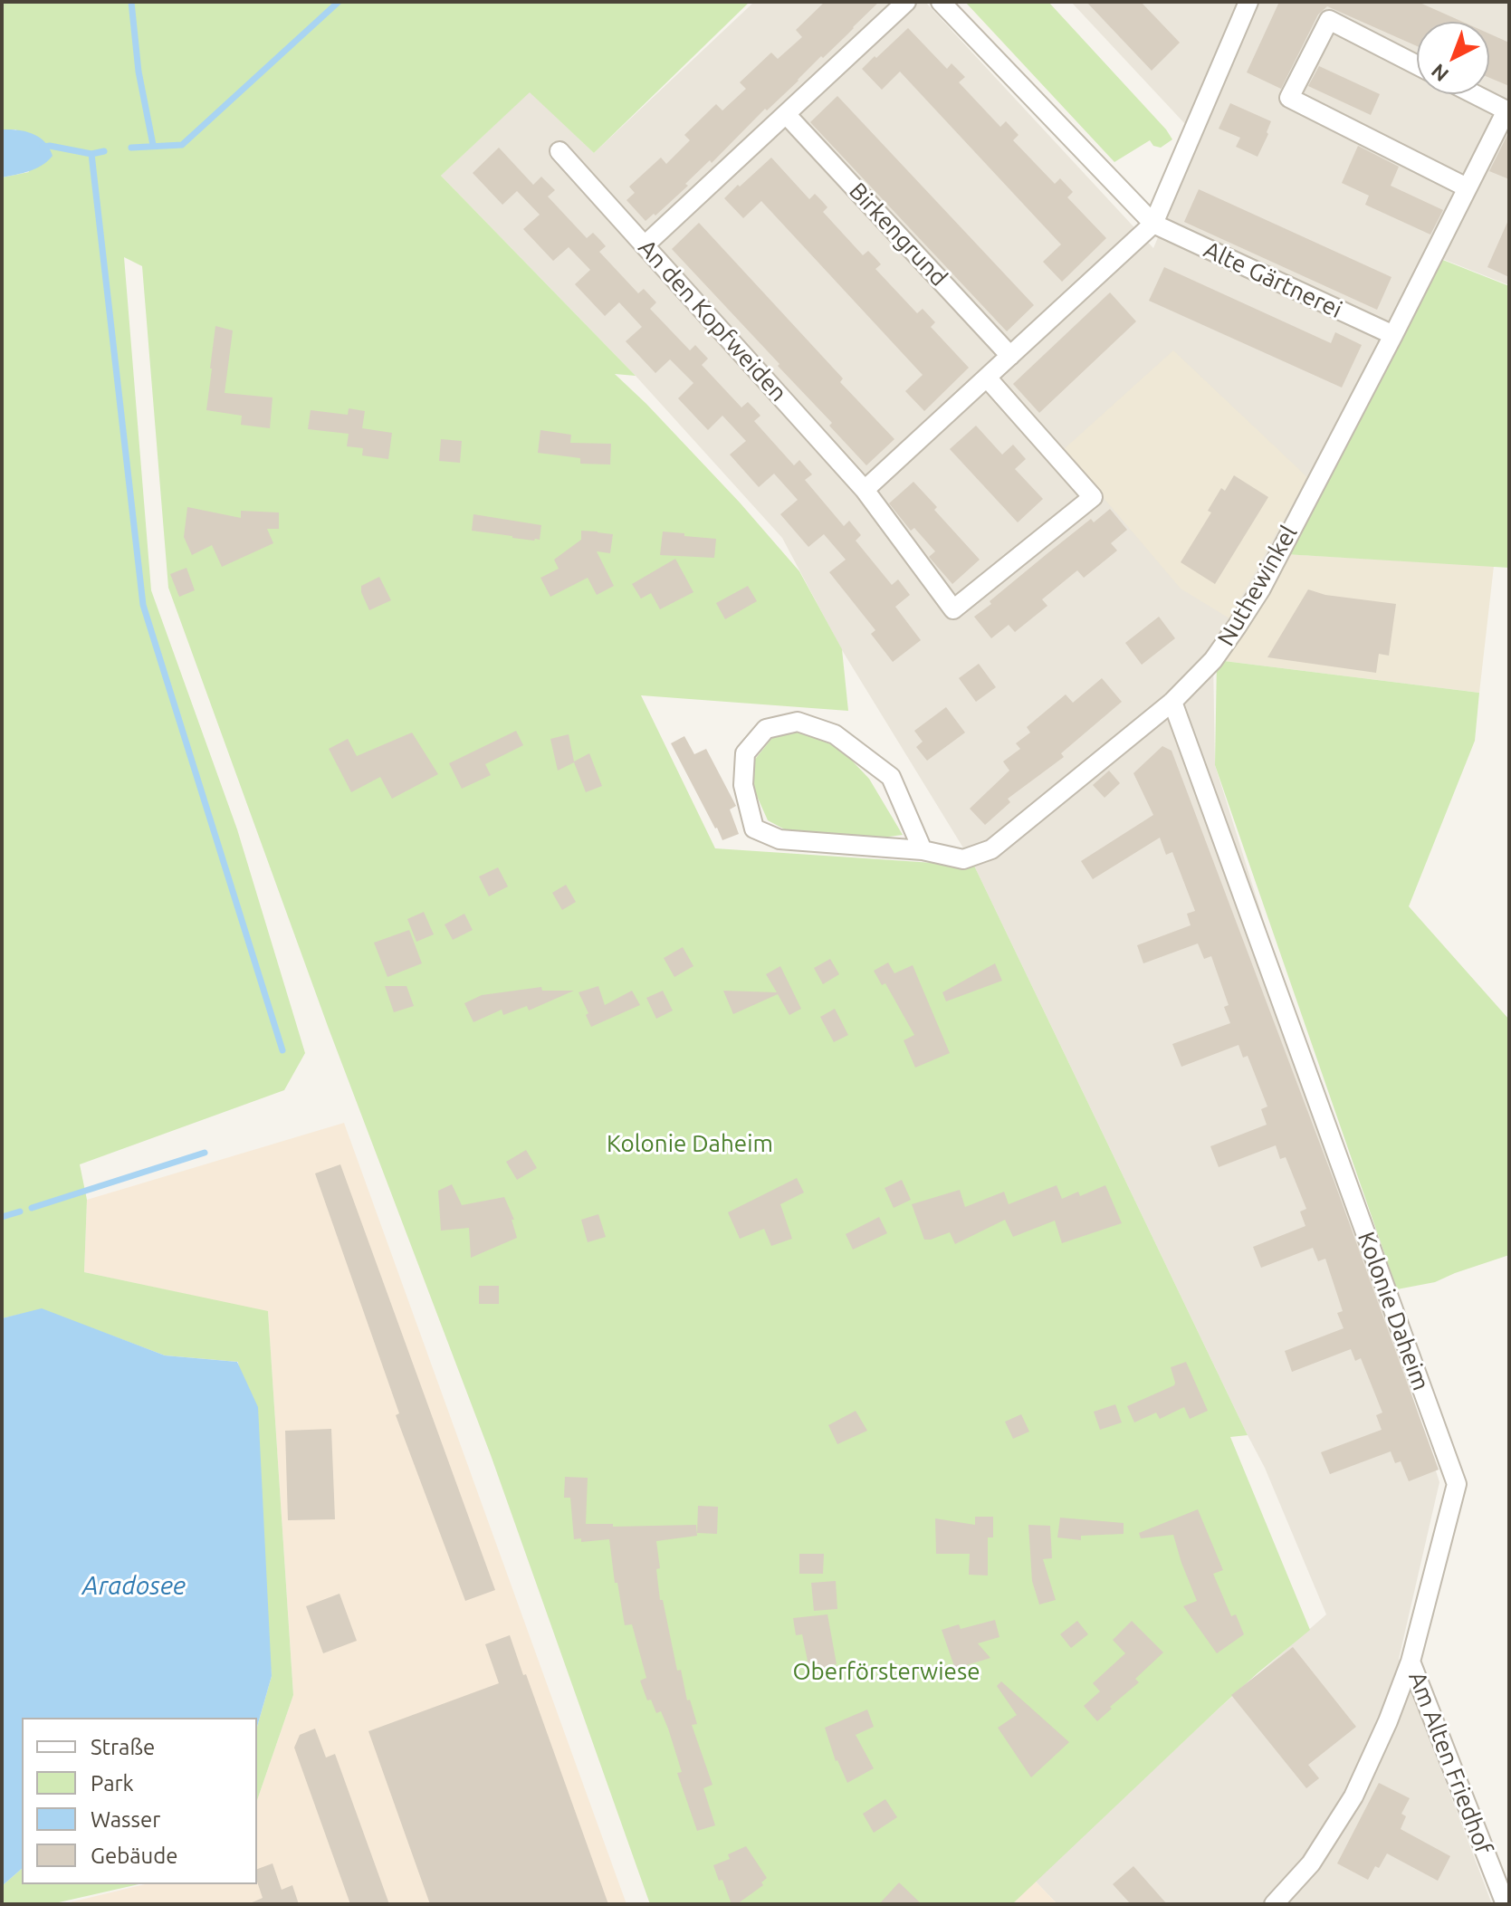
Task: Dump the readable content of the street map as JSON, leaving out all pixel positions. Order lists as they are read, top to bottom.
{
  "streets": {
    "street": [
      "Birkengrund",
      "Alte Gärtnerei",
      "An den Kopfweiden",
      "Nuthewinkel",
      "Kolonie Daheim",
      "Am Alten Friedhof"
    ]
  },
  "crossings": [
    ["Alte Gärtnerei", "Nuthewinkel"],
    ["Nuthewinkel", "Kolonie Daheim"],
    ["Kolonie Daheim", "Am Alten Friedhof"]
  ],
  "water": ["Aradosee"],
  "parks": ["Kolonie Daheim", "Oberförsterwiese"],
  "legend": [
    "Straße",
    "Park",
    "Wasser",
    "Gebäude"
  ],
  "north": "bottom left"
}
